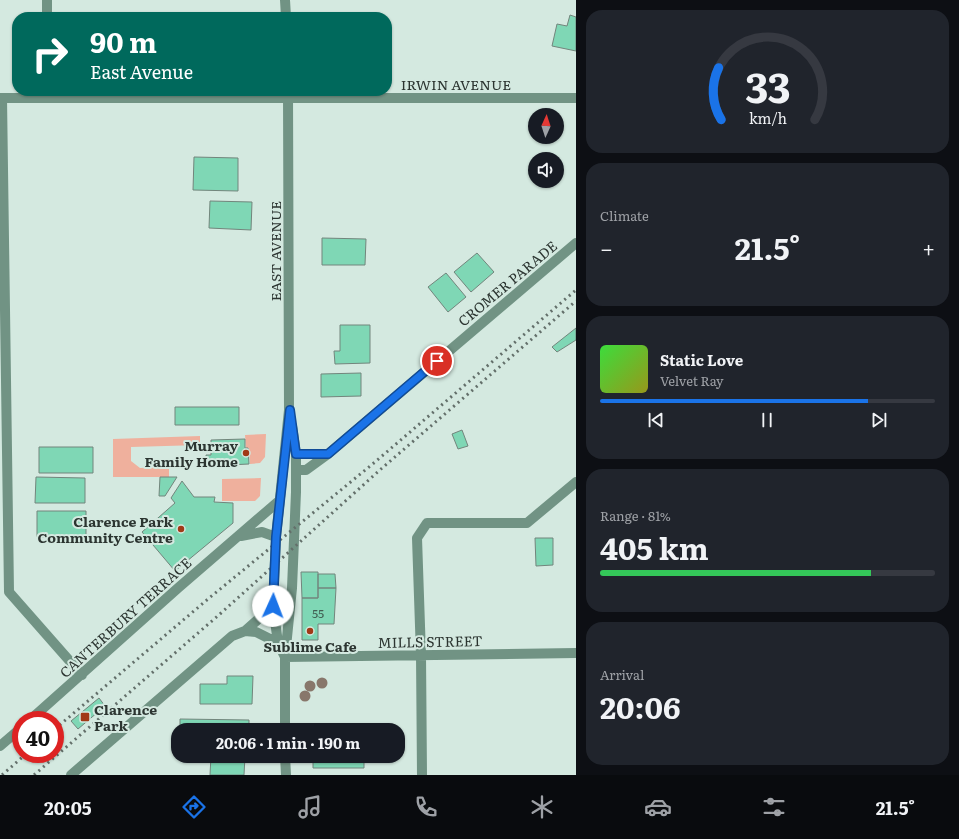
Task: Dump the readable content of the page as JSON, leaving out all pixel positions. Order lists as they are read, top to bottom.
{
  "streets": {
    "street": [
      "IRWIN AVENUE",
      "EAST AVENUE",
      "CROMER PARADE",
      "CANTERBURY TERRACE",
      "MILLS STREET"
    ]
  },
  "crossings": [
    ["EAST AVENUE", "CROMER PARADE"],
    ["EAST AVENUE", "CANTERBURY TERRACE"],
    ["EAST AVENUE", "MILLS STREET"]
  ],
  "places": {
    "other": ["Murray Family Home", "Clarence Park Community Centre", "Sublime Cafe"],
    "transit": ["Clarence Park"]
  },
  "house_numbers": ["55"],
  "north": "top",
  "page": {
    "turn": ["90 m", "East Avenue"],
    "tile": [
      "Climate",
      ["Range · 81%", "405 km"],
      ["Arrival", "20:06"]
    ],
    "heat": ["−", "21.5°", "+"],
    "song": ["Static Love", "Velvet Ray"],
    "limit": "40",
    "trip": "20:06 · 1 min · 190 m",
    "tabs": ["20:05", "21.5°"],
    "gauge": ["33", "km/h"]
  }
}
